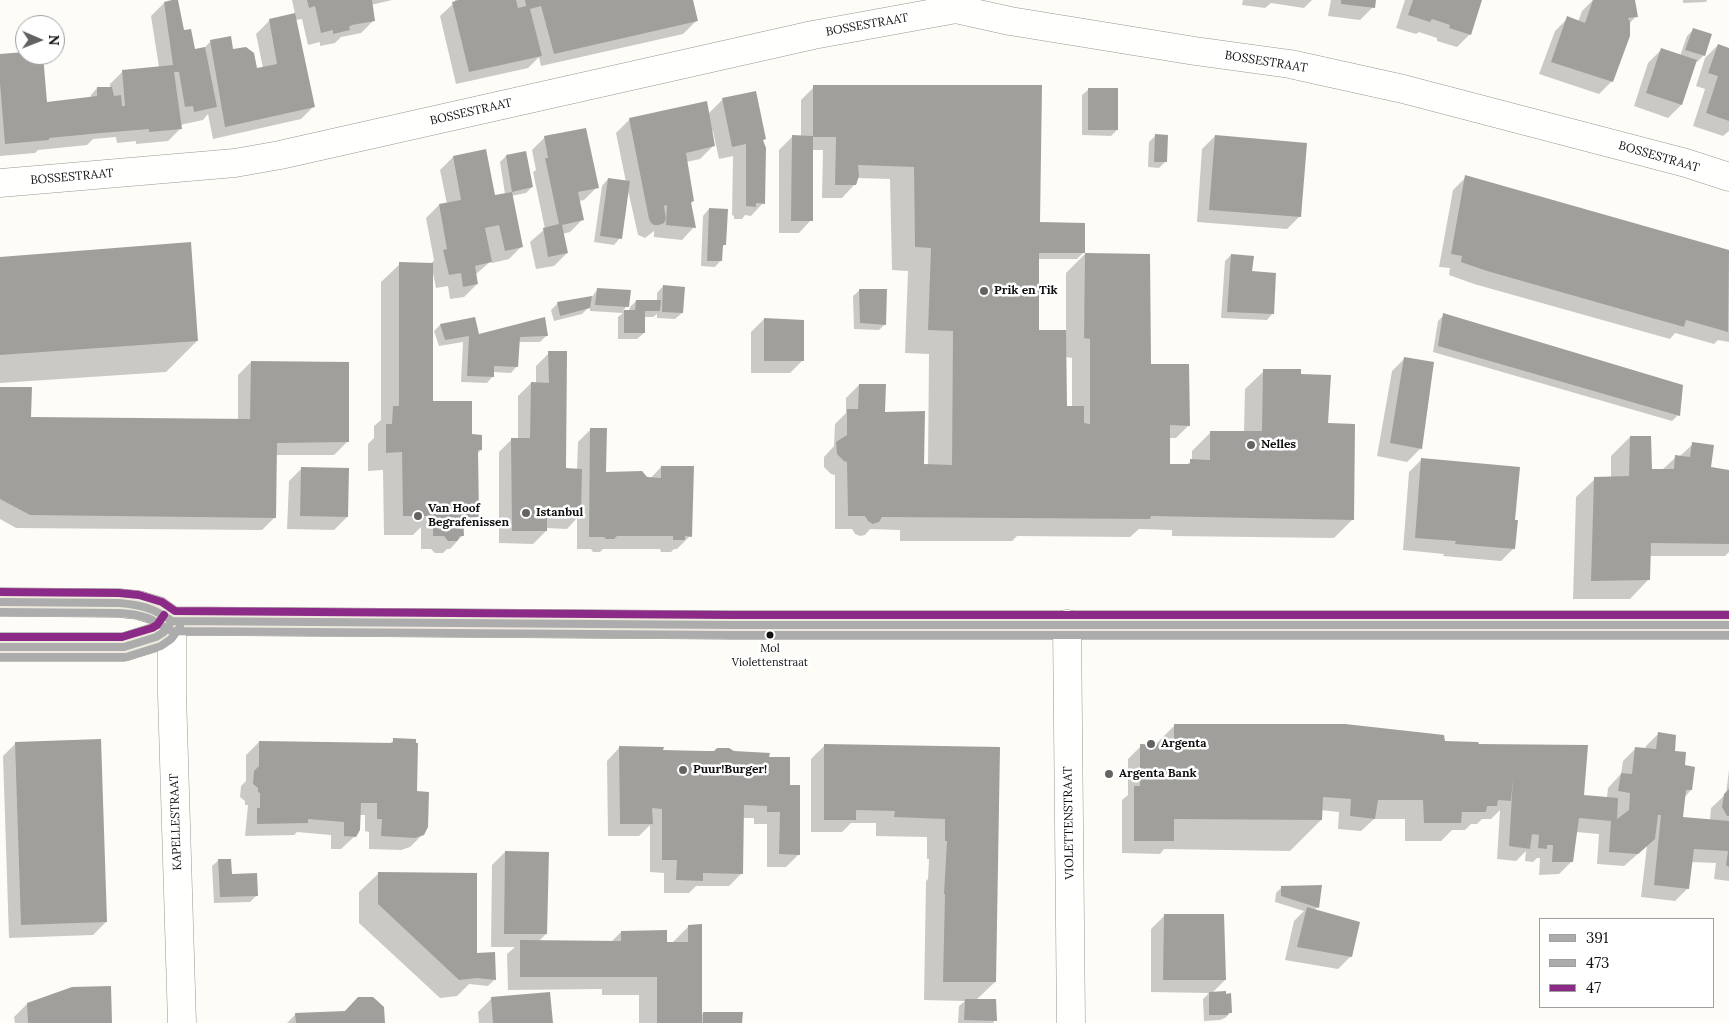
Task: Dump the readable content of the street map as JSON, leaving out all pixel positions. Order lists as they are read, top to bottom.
{
  "streets": {
    "street": ["BOSSESTRAAT", "KAPELLESTRAAT", "VIOLETTENSTRAAT"]
  },
  "places": [
    "Prik en Tik",
    "Nelles",
    "Istanbul",
    "Van Hoof Begrafenissen",
    "Mol Violettenstraat",
    "Argenta",
    "Puur!Burger!",
    "Argenta Bank"
  ],
  "lines": ["transit line 47", "transit line 391", "transit line 473"],
  "legend": ["391", "473", "47"],
  "north": "right"
}
